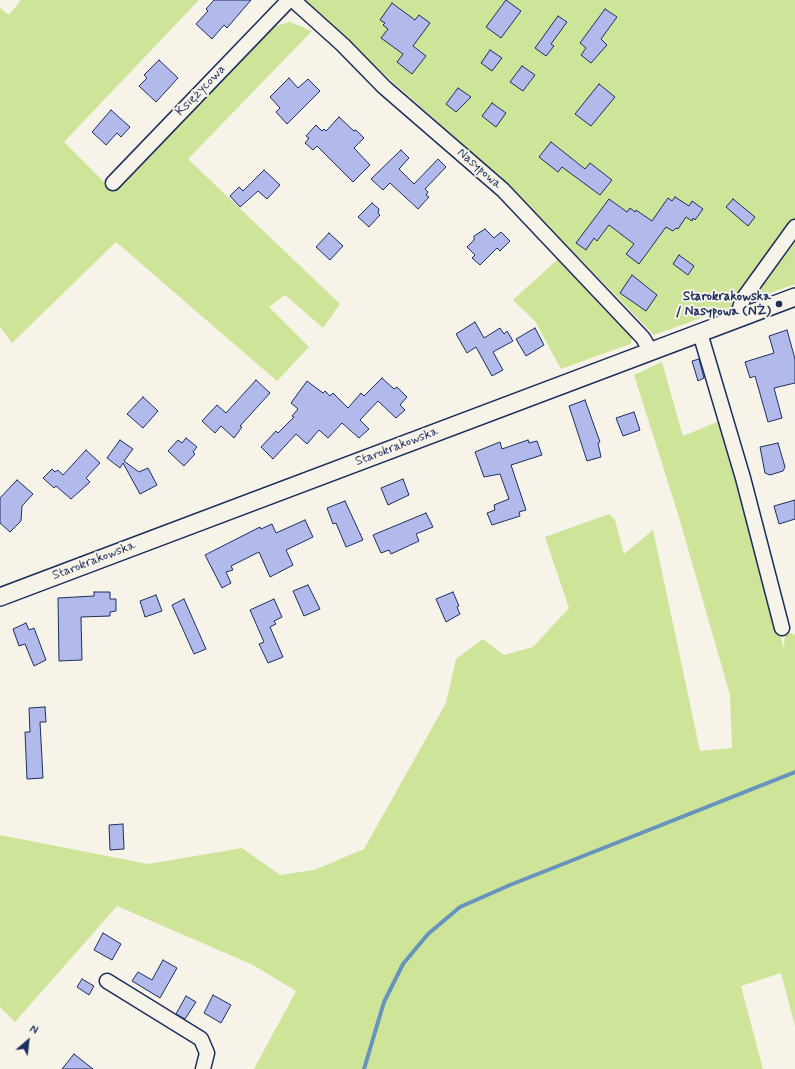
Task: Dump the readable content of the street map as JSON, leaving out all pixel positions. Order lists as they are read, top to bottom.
{
  "streets": {
    "street": ["Księżycowa", "Nasypowa", "Starokrakowska"]
  },
  "crossings": [
    ["Nasypowa", "Starokrakowska"]
  ],
  "places": ["Starokrakowska / Nasypowa (NŻ)"],
  "north": "top right"
}
